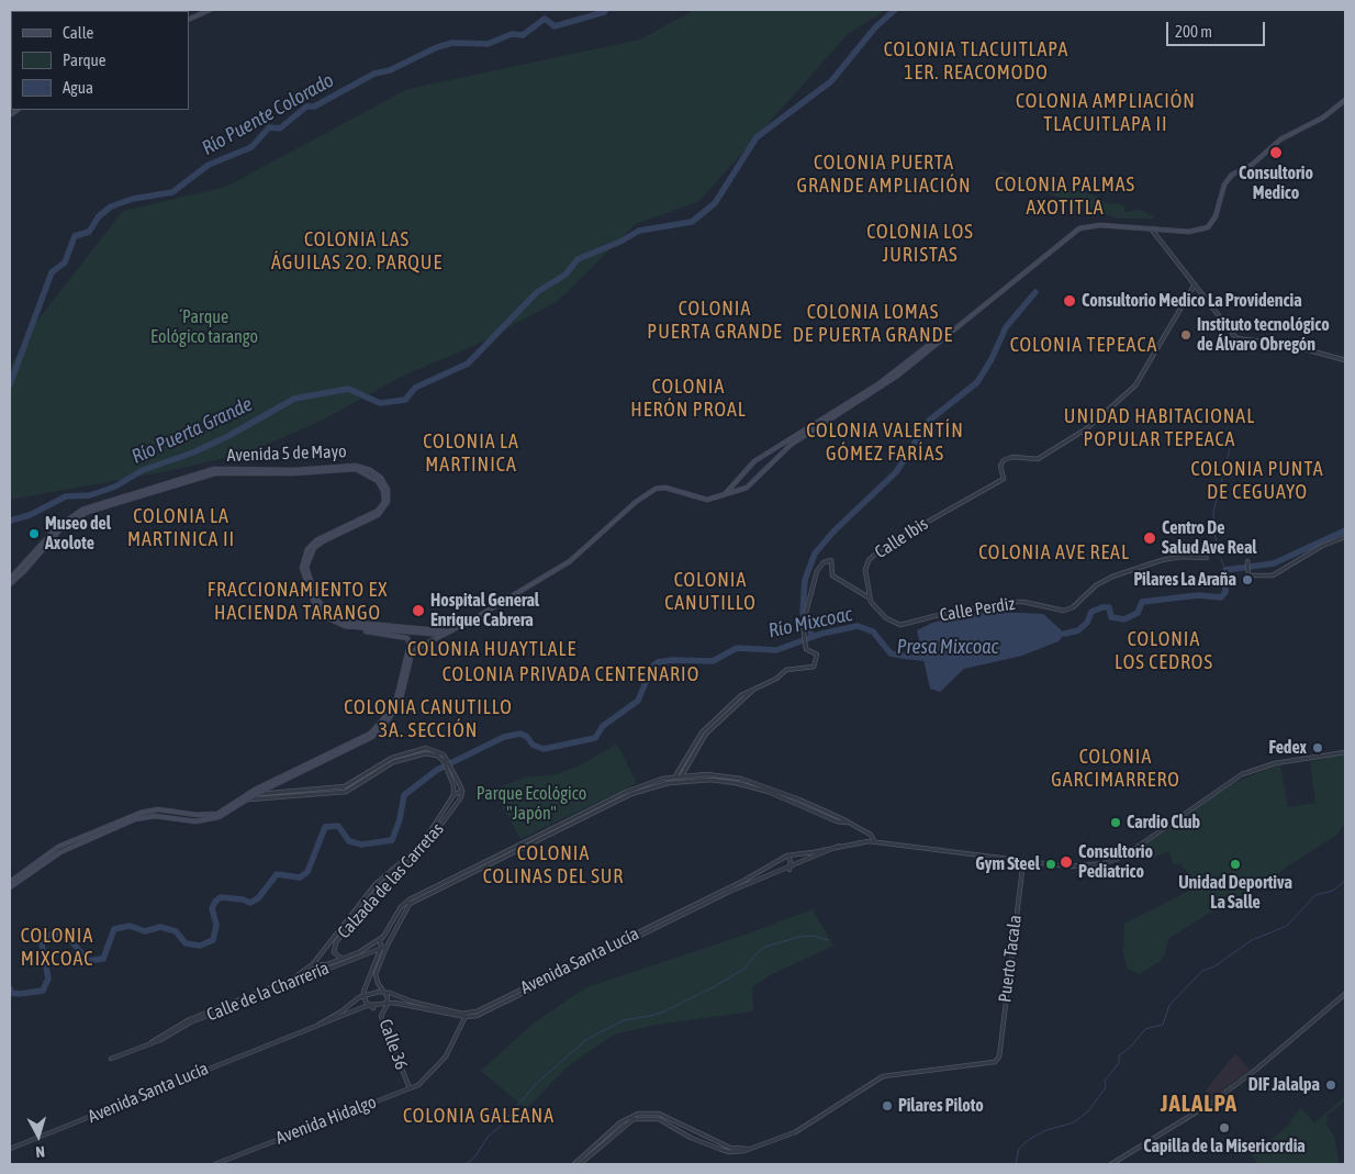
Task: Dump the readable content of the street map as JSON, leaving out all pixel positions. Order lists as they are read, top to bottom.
{
  "streets": {
    "main road": ["Avenida 5 de Mayo"],
    "street": [
      "Calle Ibis",
      "Calle Perdiz",
      "Calzada de las Carretas",
      "Puerto Tacala",
      "Avenida Santa Lucía",
      "Calle de la Charrería",
      "Calle 36",
      "Avenida Hidalgo"
    ]
  },
  "crossings": [
    ["Calle Ibis", "Calle Perdiz"],
    ["Calzada de las Carretas", "Calle de la Charrería"],
    ["Puerto Tacala", "Avenida Santa Lucía"],
    ["Avenida Santa Lucía", "Calle 36"],
    ["Avenida Santa Lucía", "Avenida Hidalgo"],
    ["Calle 36", "Avenida Hidalgo"]
  ],
  "districts": [
    "COLONIA TLACUITLAPA 1ER. REACOMODO",
    "COLONIA AMPLIACIÓN TLACUITLAPA II",
    "COLONIA PUERTA GRANDE AMPLIACIÓN",
    "COLONIA PALMAS AXOTITLA",
    "COLONIA LOS JURISTAS",
    "COLONIA LAS ÁGUILAS 2O. PARQUE",
    "COLONIA PUERTA GRANDE",
    "COLONIA LOMAS DE PUERTA GRANDE",
    "COLONIA TEPEACA",
    "COLONIA HERÓN PROAL",
    "UNIDAD HABITACIONAL POPULAR TEPEACA",
    "COLONIA VALENTÍN GÓMEZ FARÍAS",
    "COLONIA LA MARTINICA",
    "COLONIA PUNTA DE CEGUAYO",
    "COLONIA LA MARTINICA II",
    "COLONIA AVE REAL",
    "COLONIA CANUTILLO",
    "FRACCIONAMIENTO EX HACIENDA TARANGO",
    "COLONIA LOS CEDROS",
    "COLONIA HUAYTLALE",
    "COLONIA PRIVADA CENTENARIO",
    "COLONIA CANUTILLO 3A. SECCIÓN",
    "COLONIA GARCIMARRERO",
    "COLONIA COLINAS DEL SUR",
    "COLONIA MIXCOAC",
    "JALALPA",
    "COLONIA GALEANA"
  ],
  "water": [
    "Río Puente Colorado",
    "Río Puerta Grande",
    "Río Mixcoac",
    "Presa Mixcoac"
  ],
  "parks": ["´Parque Eológico tarango", "Parque Ecológico \"Japón\""],
  "places": [
    "Consultorio Medico",
    "Consultorio Medico La Providencia",
    "Instituto tecnológico de Álvaro Obregón",
    "Museo del Axolote",
    "Centro De Salud Ave Real",
    "Pilares La Araña",
    "Hospital General Enrique Cabrera",
    "Fedex",
    "Cardio Club",
    "Consultorio Pediatrico",
    "Gym Steel",
    "Unidad Deportiva La Salle",
    "DIF Jalalpa",
    "Pilares Piloto",
    "Capilla de la Misericordia"
  ],
  "legend": ["Calle", "Parque", "Agua"],
  "scale_bar": "200 m",
  "north": "bottom"
}
